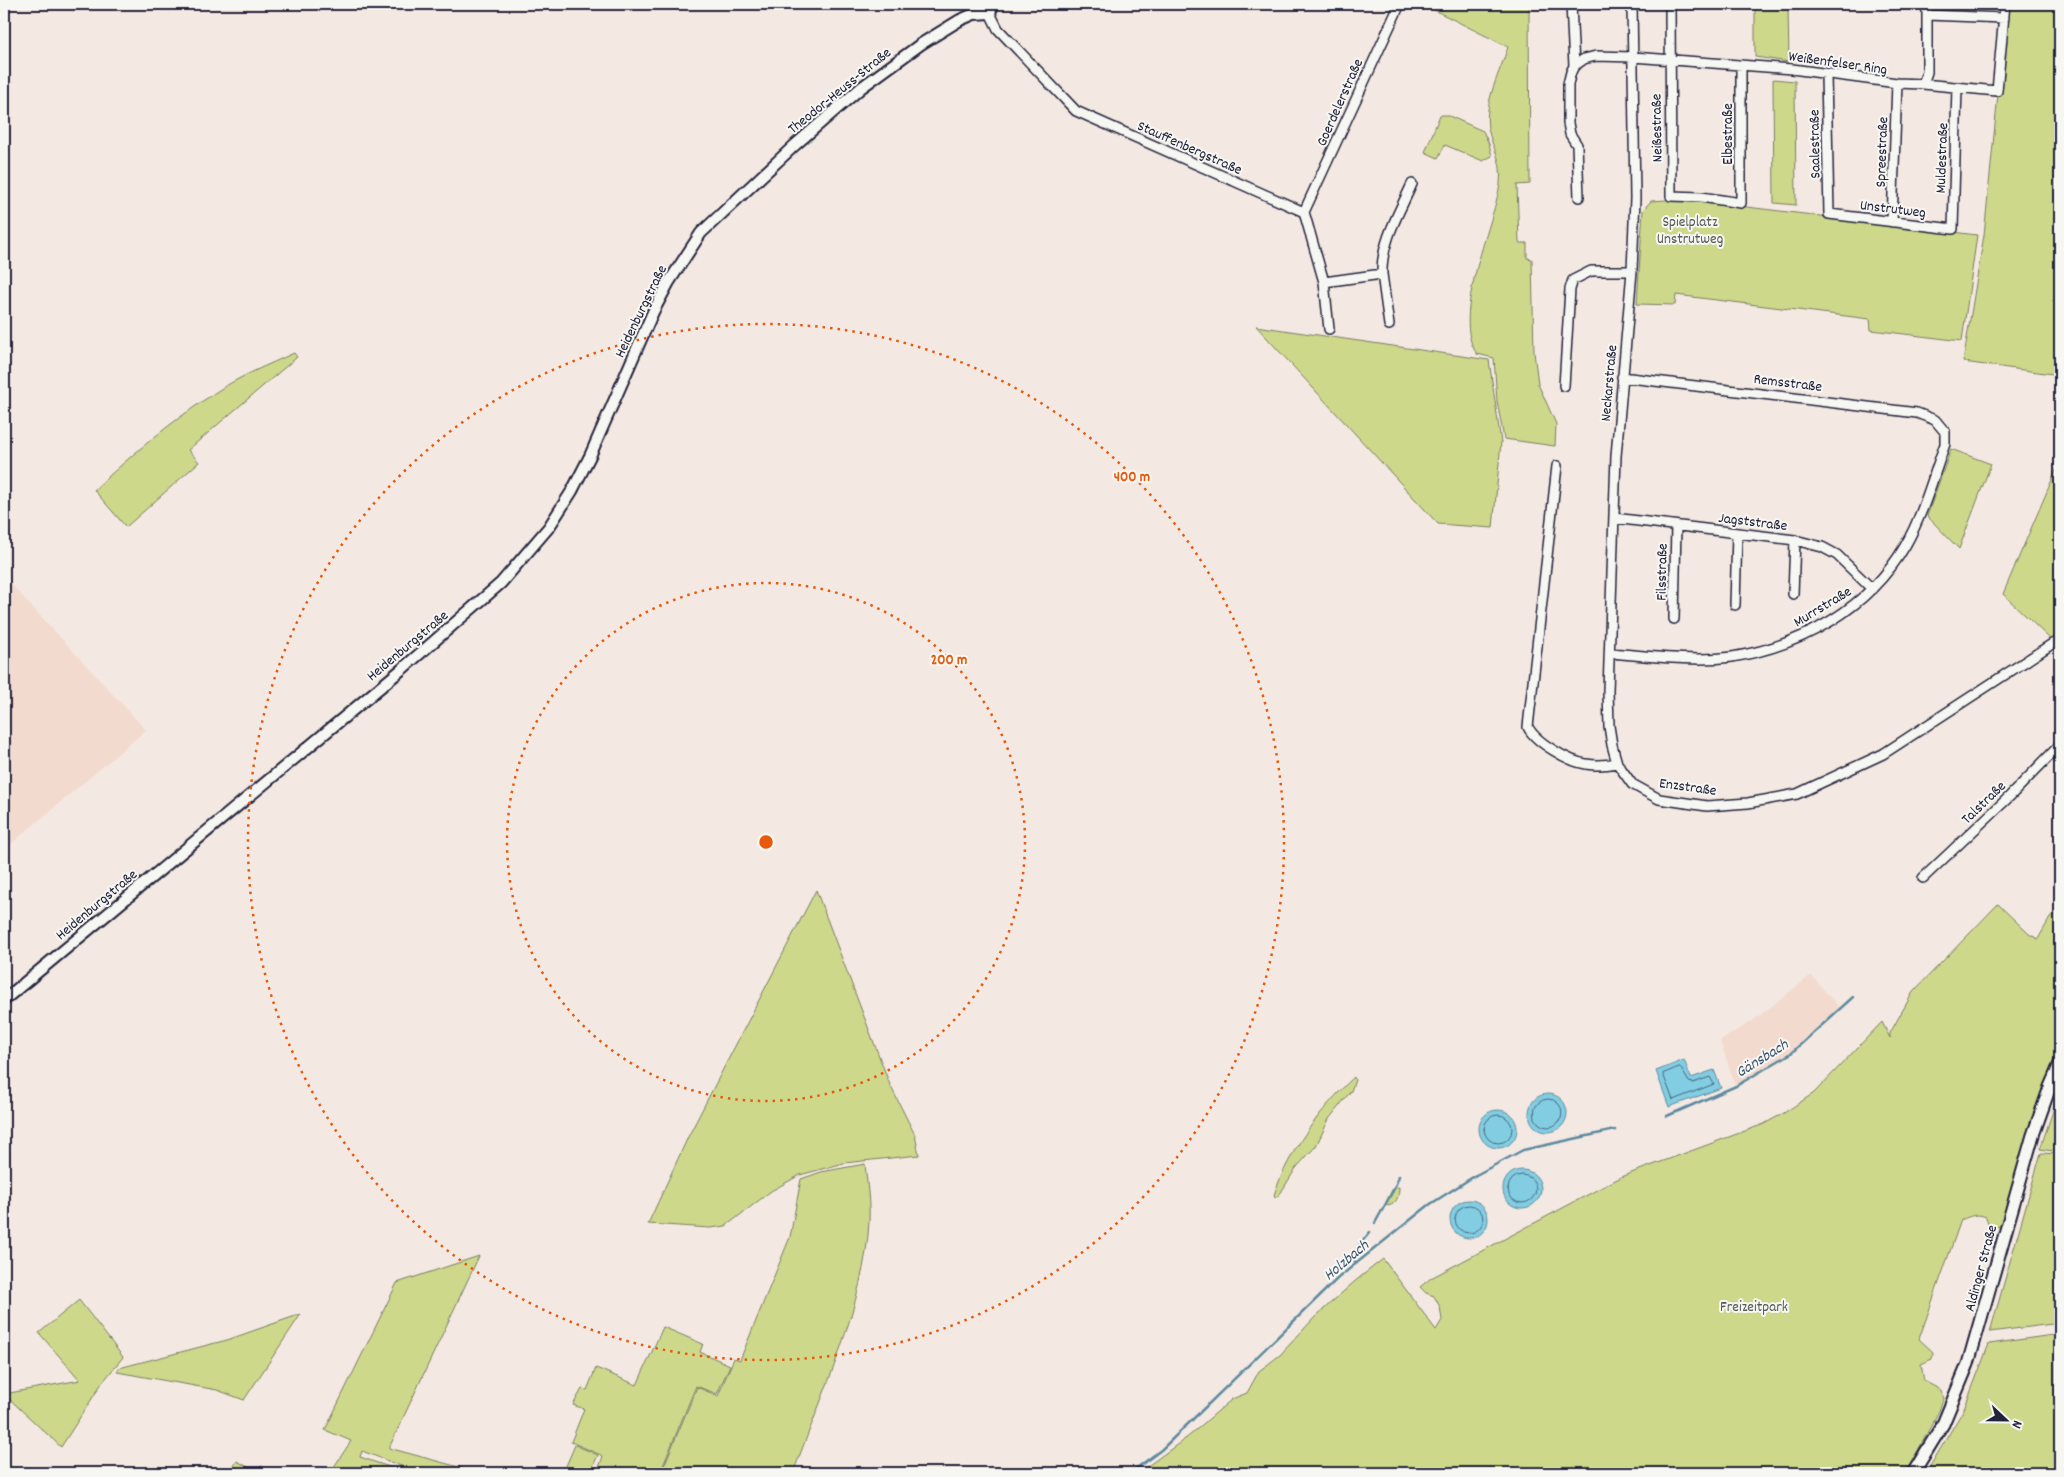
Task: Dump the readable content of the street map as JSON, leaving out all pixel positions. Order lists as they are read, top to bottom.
{
  "streets": {
    "main road": ["Aldinger Straße"],
    "street": [
      "Weißenfelser Ring",
      "Theodor-Heuss-Straße",
      "Goerdelerstraße",
      "Neißestraße",
      "Elbestraße",
      "Saalestraße",
      "Stauffenbergstraße",
      "Spreestraße",
      "Muldestraße",
      "Unstrutweg",
      "Heidenburgstraße",
      "Remsstraße",
      "Neckarstraße",
      "Jagststraße",
      "Filsstraße",
      "Murrstraße",
      "Enzstraße",
      "Talstraße"
    ]
  },
  "crossings": [
    ["Weißenfelser Ring", "Neißestraße"],
    ["Weißenfelser Ring", "Elbestraße"],
    ["Weißenfelser Ring", "Saalestraße"],
    ["Weißenfelser Ring", "Spreestraße"],
    ["Weißenfelser Ring", "Muldestraße"],
    ["Weißenfelser Ring", "Neckarstraße"],
    ["Theodor-Heuss-Straße", "Stauffenbergstraße"],
    ["Theodor-Heuss-Straße", "Heidenburgstraße"],
    ["Goerdelerstraße", "Stauffenbergstraße"],
    ["Neißestraße", "Elbestraße"],
    ["Saalestraße", "Unstrutweg"],
    ["Spreestraße", "Unstrutweg"],
    ["Muldestraße", "Unstrutweg"],
    ["Remsstraße", "Neckarstraße"],
    ["Remsstraße", "Murrstraße"],
    ["Neckarstraße", "Jagststraße"],
    ["Neckarstraße", "Murrstraße"],
    ["Neckarstraße", "Enzstraße"],
    ["Jagststraße", "Filsstraße"],
    ["Jagststraße", "Murrstraße"]
  ],
  "water": ["Gänsbach", "Holzbach"],
  "parks": ["Spielplatz Unstrutweg", "Freizeitpark"],
  "north": "right",
  "rings": ["400 m", "200 m"]
}
